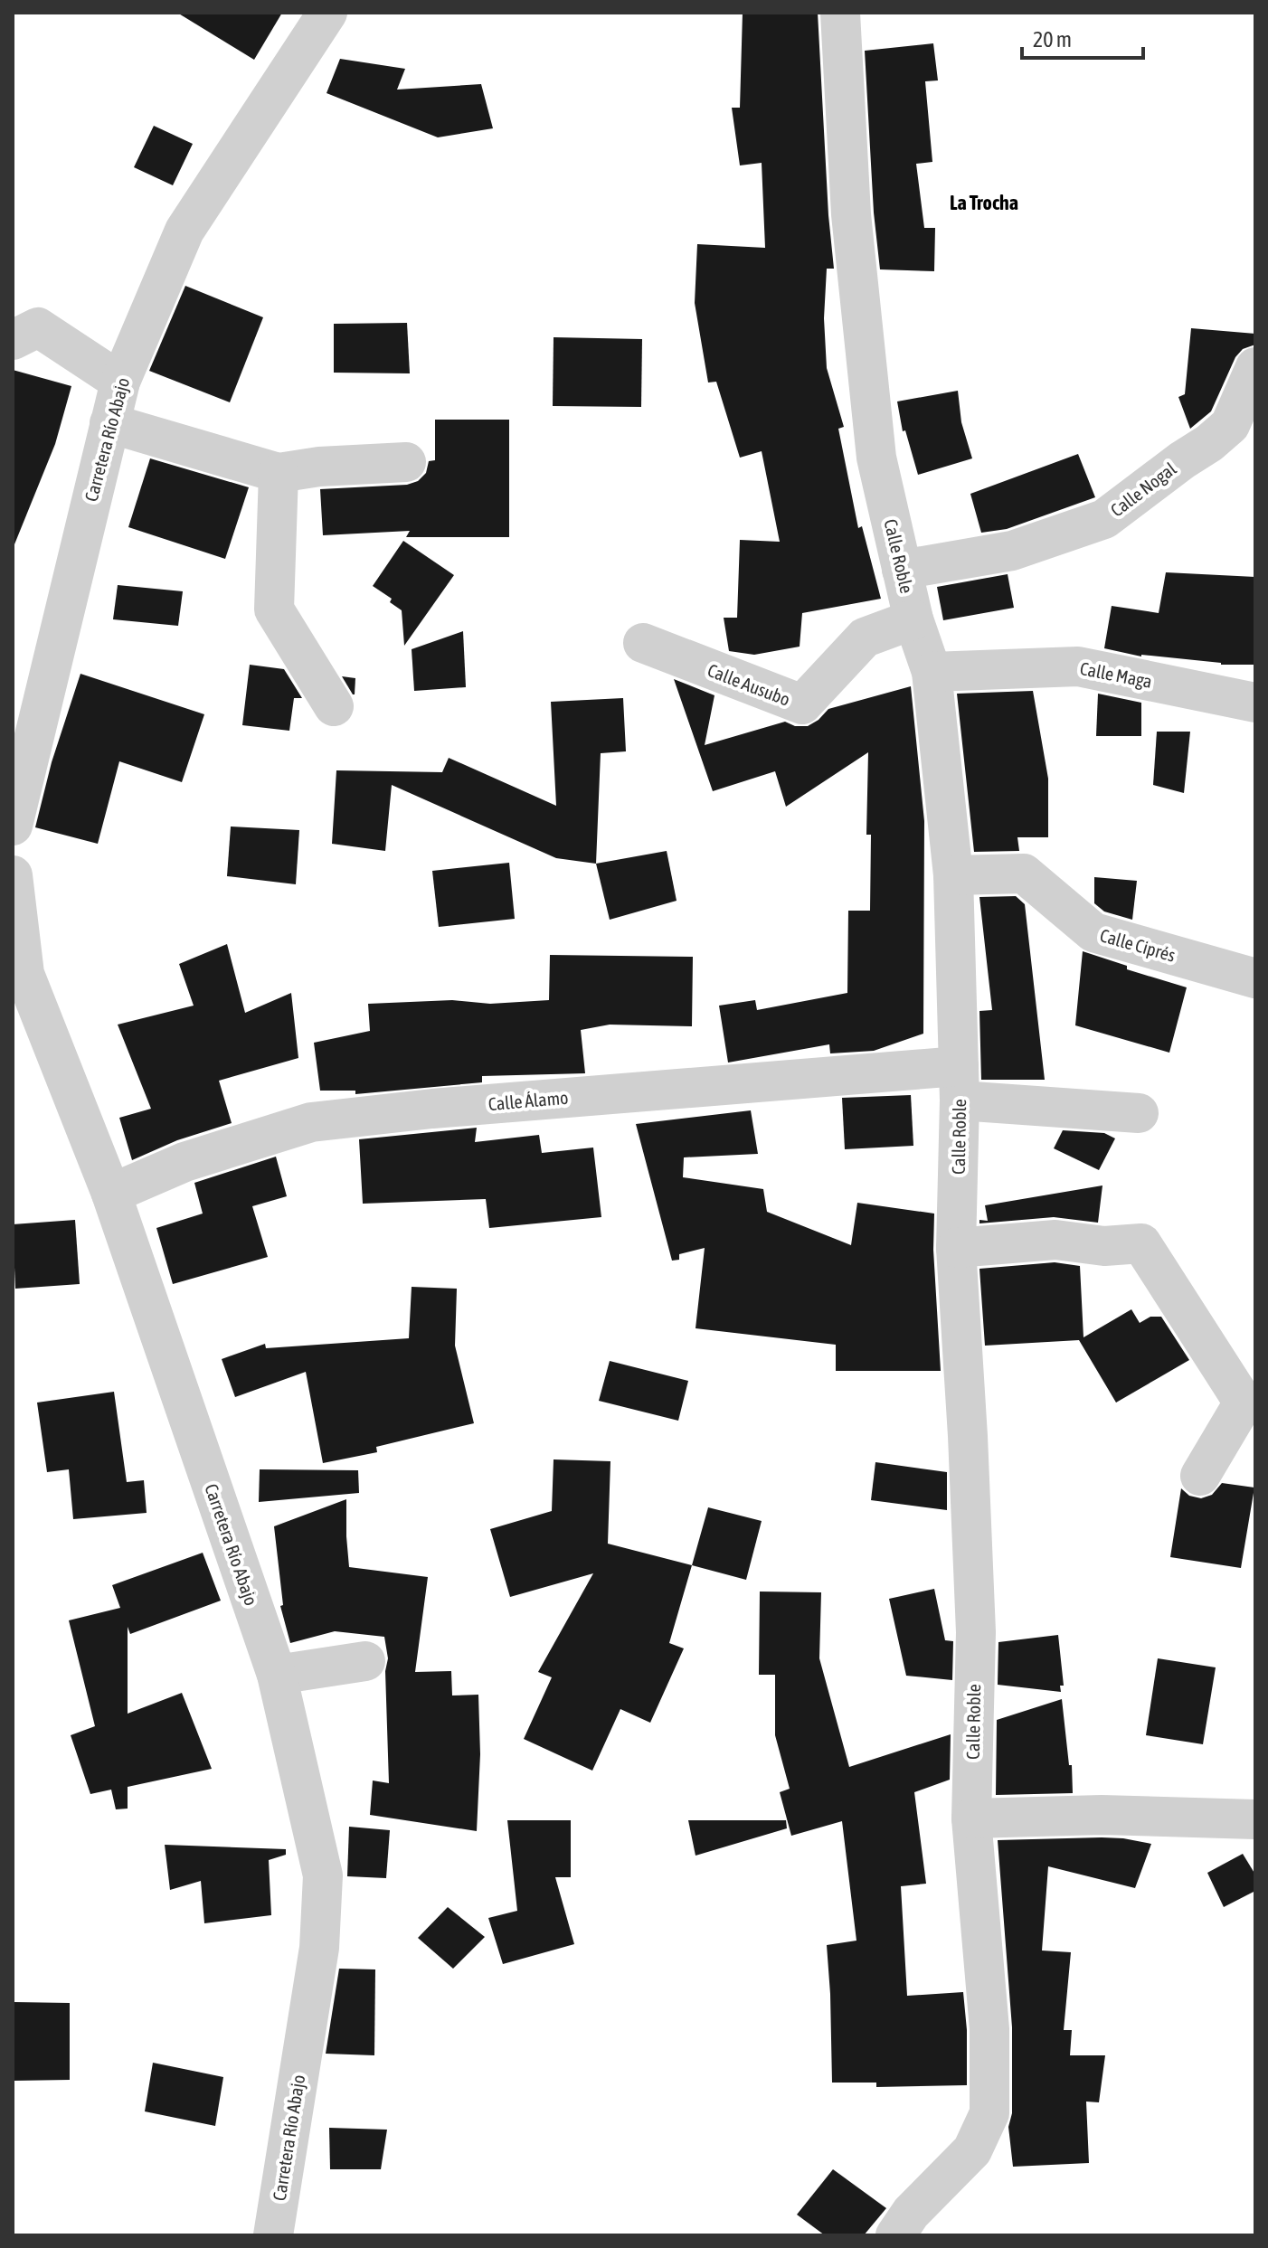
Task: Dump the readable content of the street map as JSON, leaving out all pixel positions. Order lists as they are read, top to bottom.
{
  "streets": {
    "street": [
      "Carretera Río Abajo",
      "Calle Nogal",
      "Calle Roble",
      "Calle Maga",
      "Calle Ausubo",
      "Calle Ciprés",
      "Calle Álamo"
    ]
  },
  "crossings": [
    ["Carretera Río Abajo", "Calle Álamo"],
    ["Calle Nogal", "Calle Roble"],
    ["Calle Roble", "Calle Maga"],
    ["Calle Roble", "Calle Ausubo"],
    ["Calle Roble", "Calle Ciprés"],
    ["Calle Roble", "Calle Álamo"]
  ],
  "districts": ["La Trocha"],
  "scale_bar": "20 m"
}
